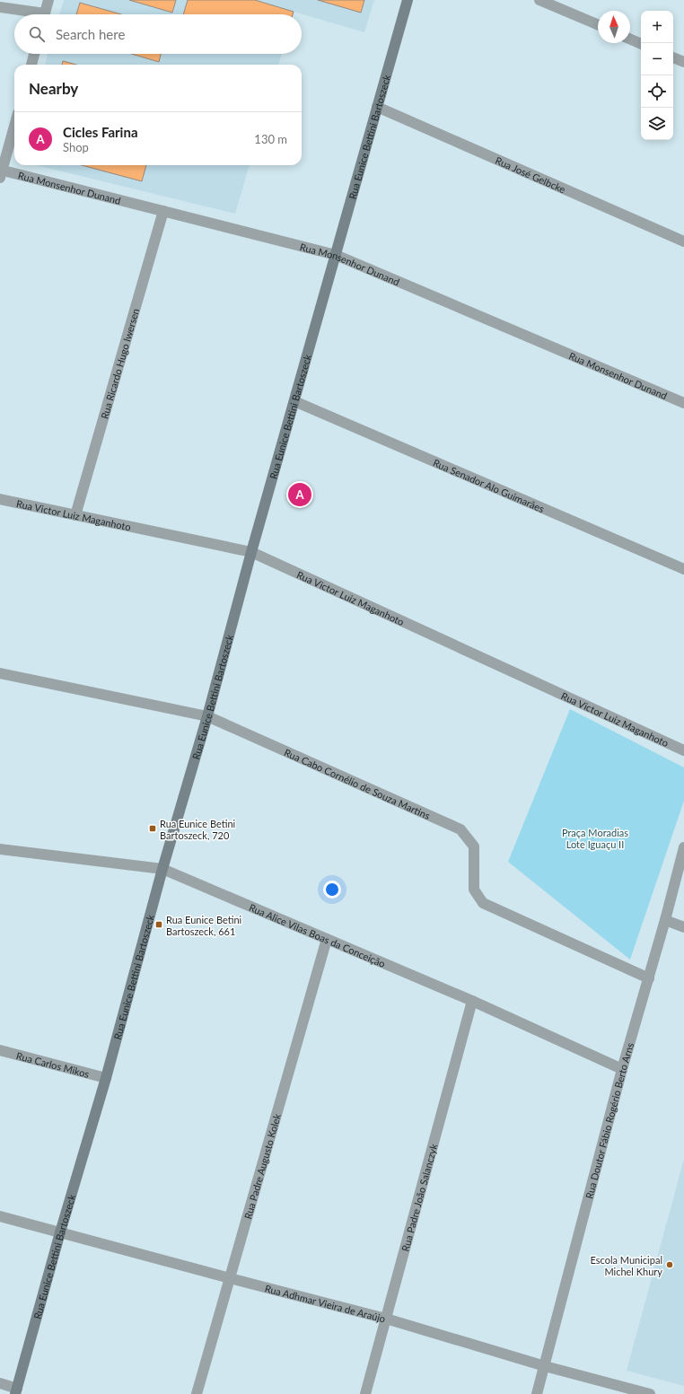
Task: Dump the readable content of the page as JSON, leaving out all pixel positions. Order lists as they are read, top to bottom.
{
  "streets": {
    "street": [
      "Rua Eunice Bettini Bartoszeck",
      "Rua José Gelbcke",
      "Rua Monsenhor Dunand",
      "Rua Ricardo Hugo Iwersen",
      "Rua Senador Alo Guimarães",
      "Rua Victor Luiz Maganhoto",
      "Rua Cabo Cornélio de Souza Martins",
      "Rua Alice Vilas Boas da Conceição",
      "Rua Carlos Mikos",
      "Rua Doutor Fábio Rogério Berto Arns",
      "Rua Padre Augusto Kolek",
      "Rua Padre João Salanczyk",
      "Rua Adhmar Vieira de Araújo"
    ]
  },
  "crossings": [
    ["Rua Eunice Bettini Bartoszeck", "Rua José Gelbcke"],
    ["Rua Eunice Bettini Bartoszeck", "Rua Monsenhor Dunand"],
    ["Rua Eunice Bettini Bartoszeck", "Rua Senador Alo Guimarães"],
    ["Rua Eunice Bettini Bartoszeck", "Rua Victor Luiz Maganhoto"],
    ["Rua Eunice Bettini Bartoszeck", "Rua Cabo Cornélio de Souza Martins"],
    ["Rua Eunice Bettini Bartoszeck", "Rua Alice Vilas Boas da Conceição"],
    ["Rua Eunice Bettini Bartoszeck", "Rua Carlos Mikos"],
    ["Rua Eunice Bettini Bartoszeck", "Rua Adhmar Vieira de Araújo"],
    ["Rua Monsenhor Dunand", "Rua Ricardo Hugo Iwersen"],
    ["Rua Ricardo Hugo Iwersen", "Rua Victor Luiz Maganhoto"],
    ["Rua Cabo Cornélio de Souza Martins", "Rua Doutor Fábio Rogério Berto Arns"],
    ["Rua Alice Vilas Boas da Conceição", "Rua Doutor Fábio Rogério Berto Arns"],
    ["Rua Alice Vilas Boas da Conceição", "Rua Padre Augusto Kolek"],
    ["Rua Alice Vilas Boas da Conceição", "Rua Padre João Salanczyk"],
    ["Rua Doutor Fábio Rogério Berto Arns", "Rua Adhmar Vieira de Araújo"],
    ["Rua Padre Augusto Kolek", "Rua Adhmar Vieira de Araújo"],
    ["Rua Padre João Salanczyk", "Rua Adhmar Vieira de Araújo"]
  ],
  "parks": ["Praça Moradias Lote Iguaçu II"],
  "places": {
    "transit": ["Rua Eunice Betini Bartoszeck, 720", "Rua Eunice Betini Bartoszeck, 661"],
    "other": ["Escola Municipal Michel Khury"]
  },
  "north": "top",
  "page": {
    "map_buttons": ["+", "−"],
    "search": "Search here",
    "heading": "Nearby",
    "list": [
      {
        "mark": "A",
        "name": "Cicles Farina",
        "note": "Shop",
        "value": "130 m"
      }
    ],
    "pins": "A"
  }
}
